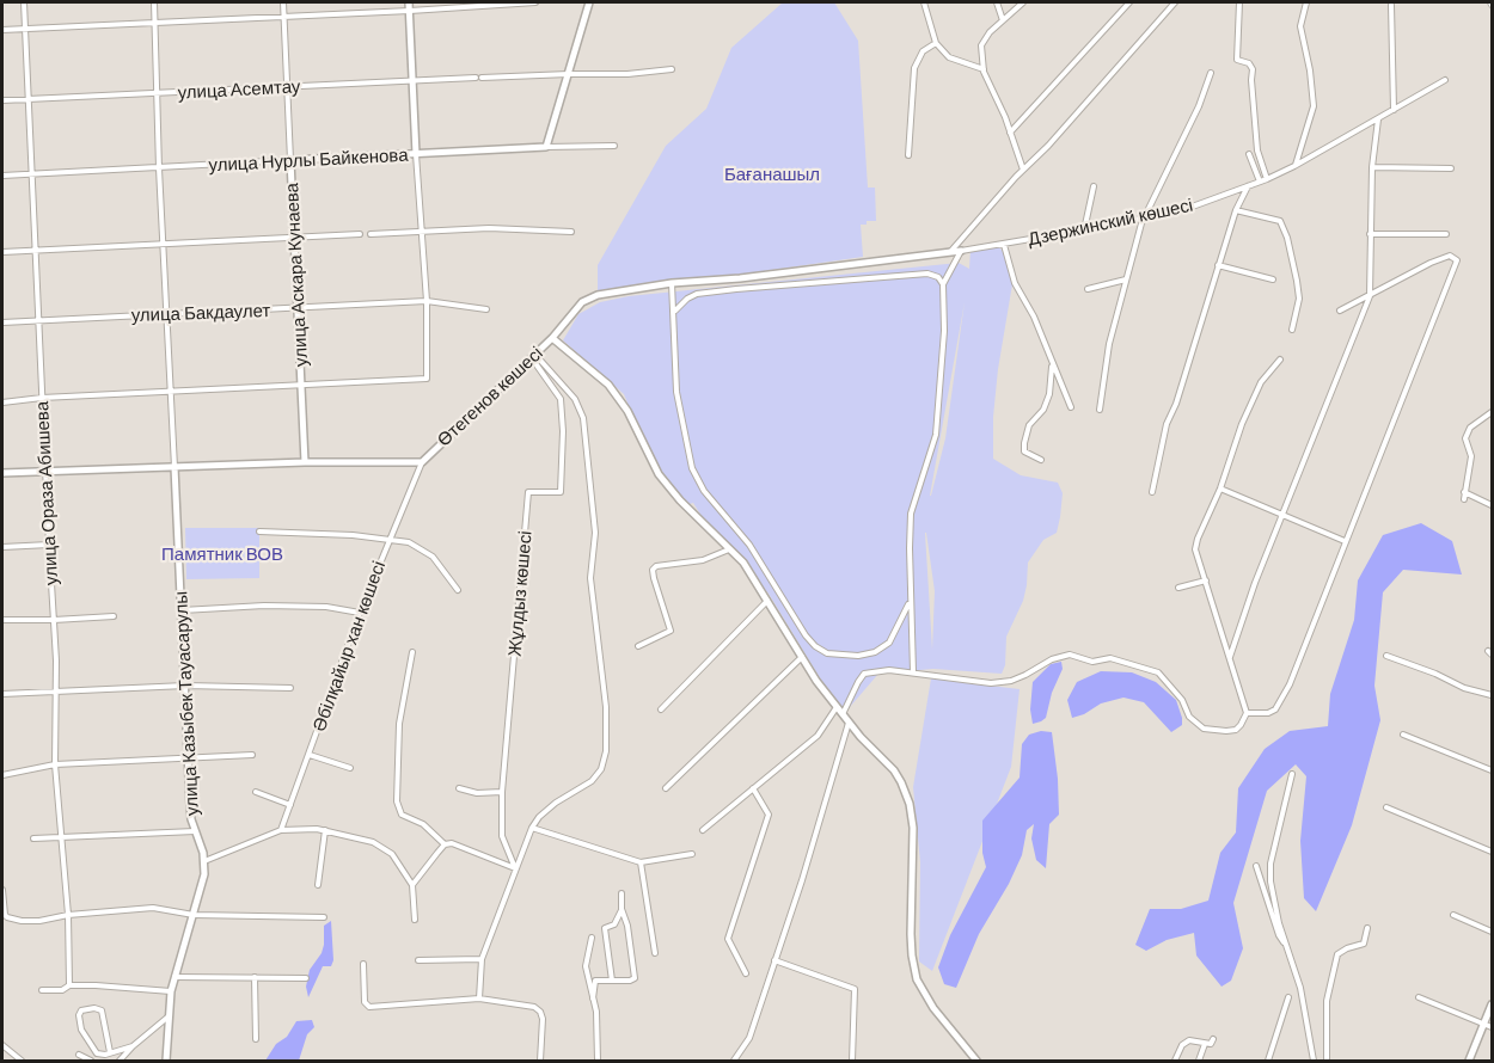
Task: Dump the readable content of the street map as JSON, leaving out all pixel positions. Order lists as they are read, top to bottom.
{
  "streets": {
    "street": [
      "улица Асемтау",
      "улица Нурлы Байкенова",
      "Дзержинский көшесі",
      "улица Аскара Кунаева",
      "улица Бакдаулет",
      "Өтегенов көшесі",
      "улица Ораза Абишева",
      "Жұлдыз көшесі",
      "Әбілқайыр хан көшесі",
      "улица Казыбек Тауасарулы"
    ]
  },
  "crossings": [
    ["улица Асемтау", "улица Аскара Кунаева"],
    ["улица Асемтау", "улица Ораза Абишева"],
    ["улица Асемтау", "улица Казыбек Тауасарулы"],
    ["улица Нурлы Байкенова", "улица Аскара Кунаева"],
    ["улица Нурлы Байкенова", "улица Ораза Абишева"],
    ["улица Нурлы Байкенова", "улица Казыбек Тауасарулы"],
    ["Дзержинский көшесі", "Өтегенов көшесі"],
    ["улица Аскара Кунаева", "улица Бакдаулет"],
    ["улица Бакдаулет", "улица Ораза Абишева"],
    ["улица Бакдаулет", "улица Казыбек Тауасарулы"],
    ["Өтегенов көшесі", "Жұлдыз көшесі"],
    ["Өтегенов көшесі", "Әбілқайыр хан көшесі"]
  ],
  "parks": ["Бағанашыл", "Памятник ВОВ"]
}
